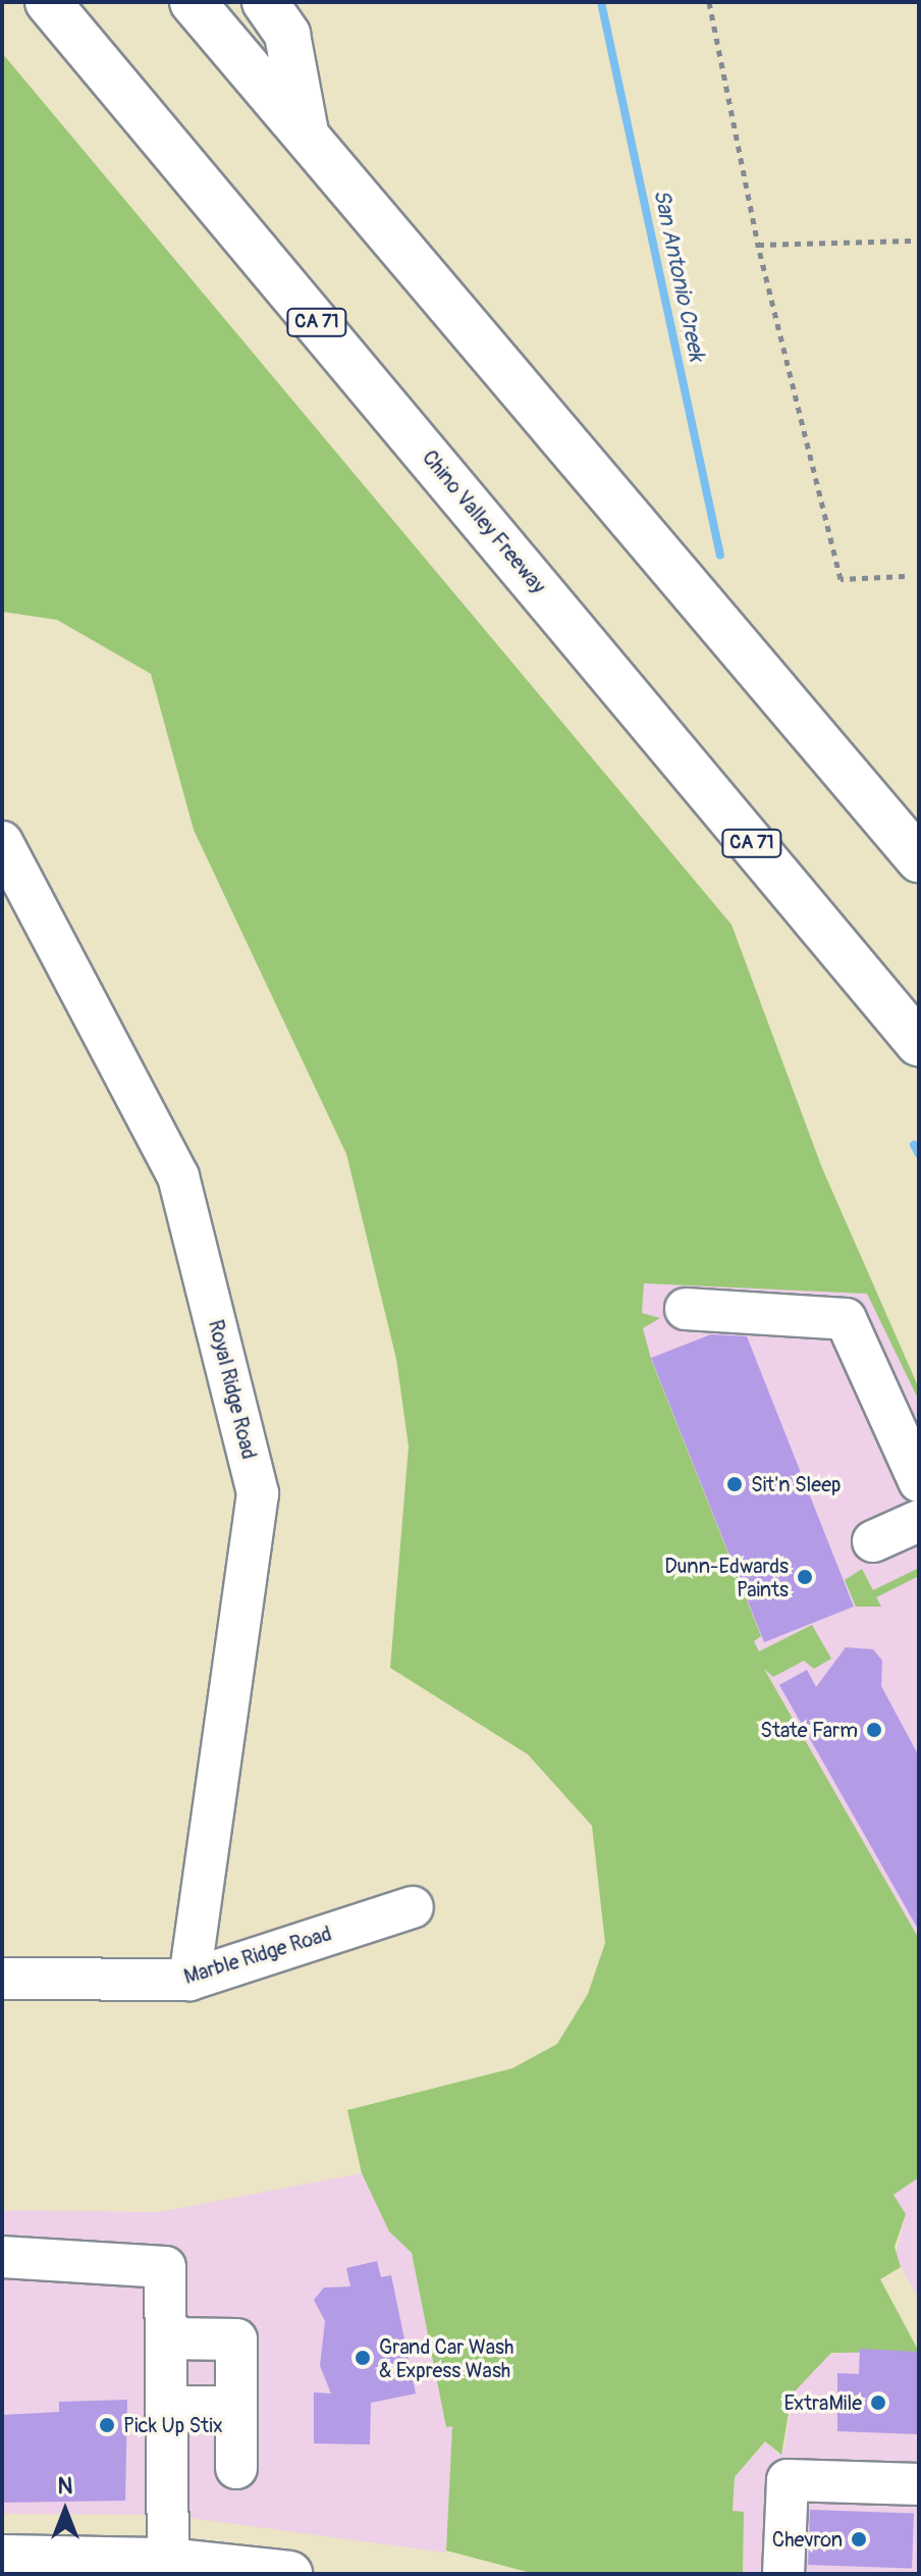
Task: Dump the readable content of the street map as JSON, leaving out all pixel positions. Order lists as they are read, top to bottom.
{
  "streets": {
    "main road": ["CA 71", "Chino Valley Freeway"],
    "street": ["Royal Ridge Road", "Marble Ridge Road"]
  },
  "crossings": [
    ["Royal Ridge Road", "Marble Ridge Road"]
  ],
  "water": ["San Antonio Creek"],
  "places": [
    "Sit'n Sleep",
    "Dunn-Edwards Paints",
    "State Farm",
    "Grand Car Wash & Express Wash",
    "ExtraMile",
    "Pick Up Stix",
    "Chevron"
  ],
  "north": "top"
}
